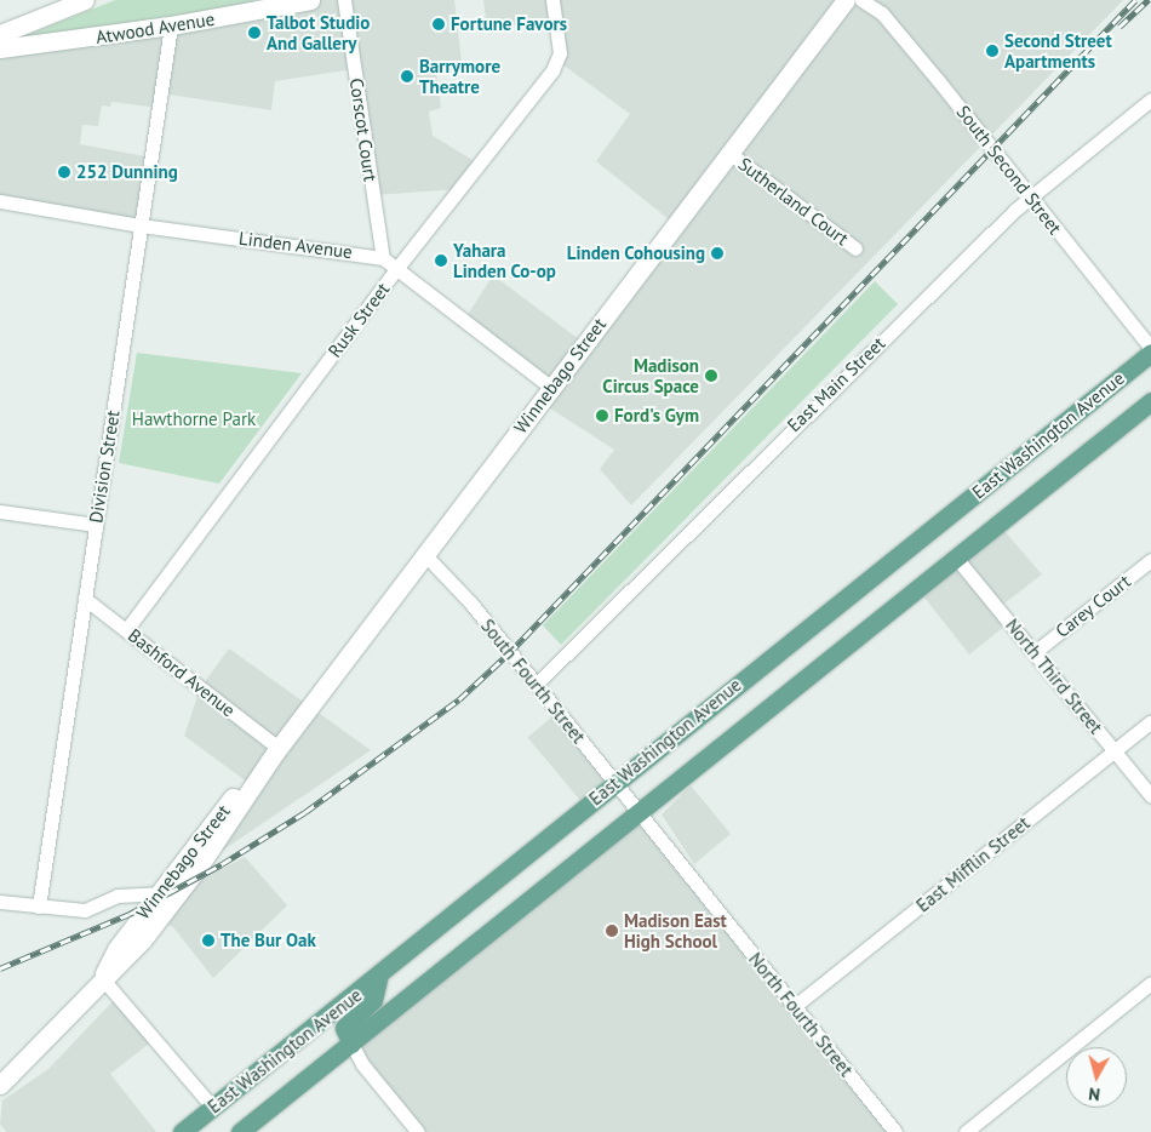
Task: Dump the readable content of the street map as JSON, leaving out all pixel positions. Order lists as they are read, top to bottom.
{
  "streets": {
    "main road": ["East Washington Avenue"],
    "street": [
      "Atwood Avenue",
      "Corscot Court",
      "South Second Street",
      "Sutherland Court",
      "Linden Avenue",
      "Rusk Street",
      "Winnebago Street",
      "East Main Street",
      "Division Street",
      "Carey Court",
      "Bashford Avenue",
      "North Third Street",
      "South Fourth Street",
      "East Mifflin Street",
      "North Fourth Street"
    ]
  },
  "crossings": [
    ["Atwood Avenue", "Division Street"],
    ["Corscot Court", "Linden Avenue"],
    ["South Second Street", "East Main Street"],
    ["Sutherland Court", "Winnebago Street"],
    ["Linden Avenue", "Division Street"],
    ["Rusk Street", "Bashford Avenue"],
    ["Winnebago Street", "Bashford Avenue"],
    ["Winnebago Street", "South Fourth Street"],
    ["East Main Street", "South Fourth Street"],
    ["East Washington Avenue", "North Third Street"],
    ["East Washington Avenue", "South Fourth Street"],
    ["East Washington Avenue", "North Fourth Street"],
    ["Division Street", "Bashford Avenue"],
    ["Carey Court", "North Third Street"],
    ["North Third Street", "East Mifflin Street"],
    ["South Fourth Street", "North Fourth Street"],
    ["East Mifflin Street", "North Fourth Street"]
  ],
  "parks": ["Hawthorne Park"],
  "places": [
    "Fortune Favors",
    "Talbot Studio And Gallery",
    "Second Street Apartments",
    "Barrymore Theatre",
    "252 Dunning",
    "Linden Cohousing",
    "Yahara Linden Co-op",
    "Madison Circus Space",
    "Ford's Gym",
    "Madison East High School",
    "The Bur Oak"
  ],
  "north": "bottom"
}
